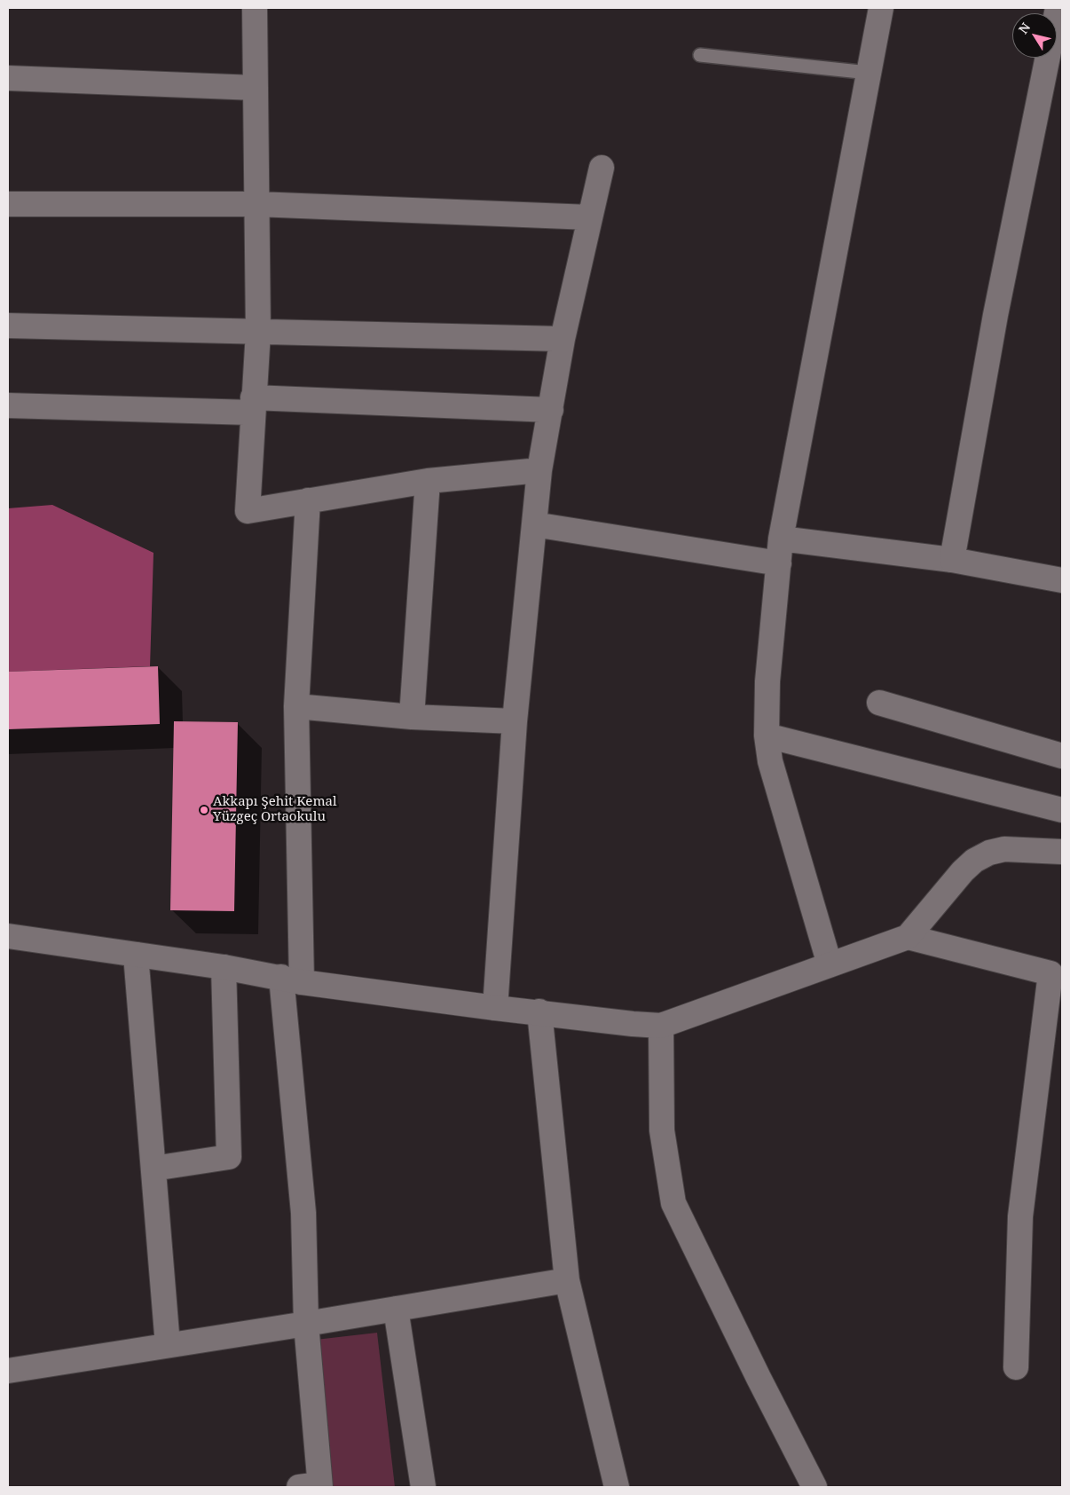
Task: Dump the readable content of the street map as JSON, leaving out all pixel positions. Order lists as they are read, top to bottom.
{
  "places": ["Akkapı Şehit Kemal Yüzgeç Ortaokulu"],
  "north": "top left"
}
